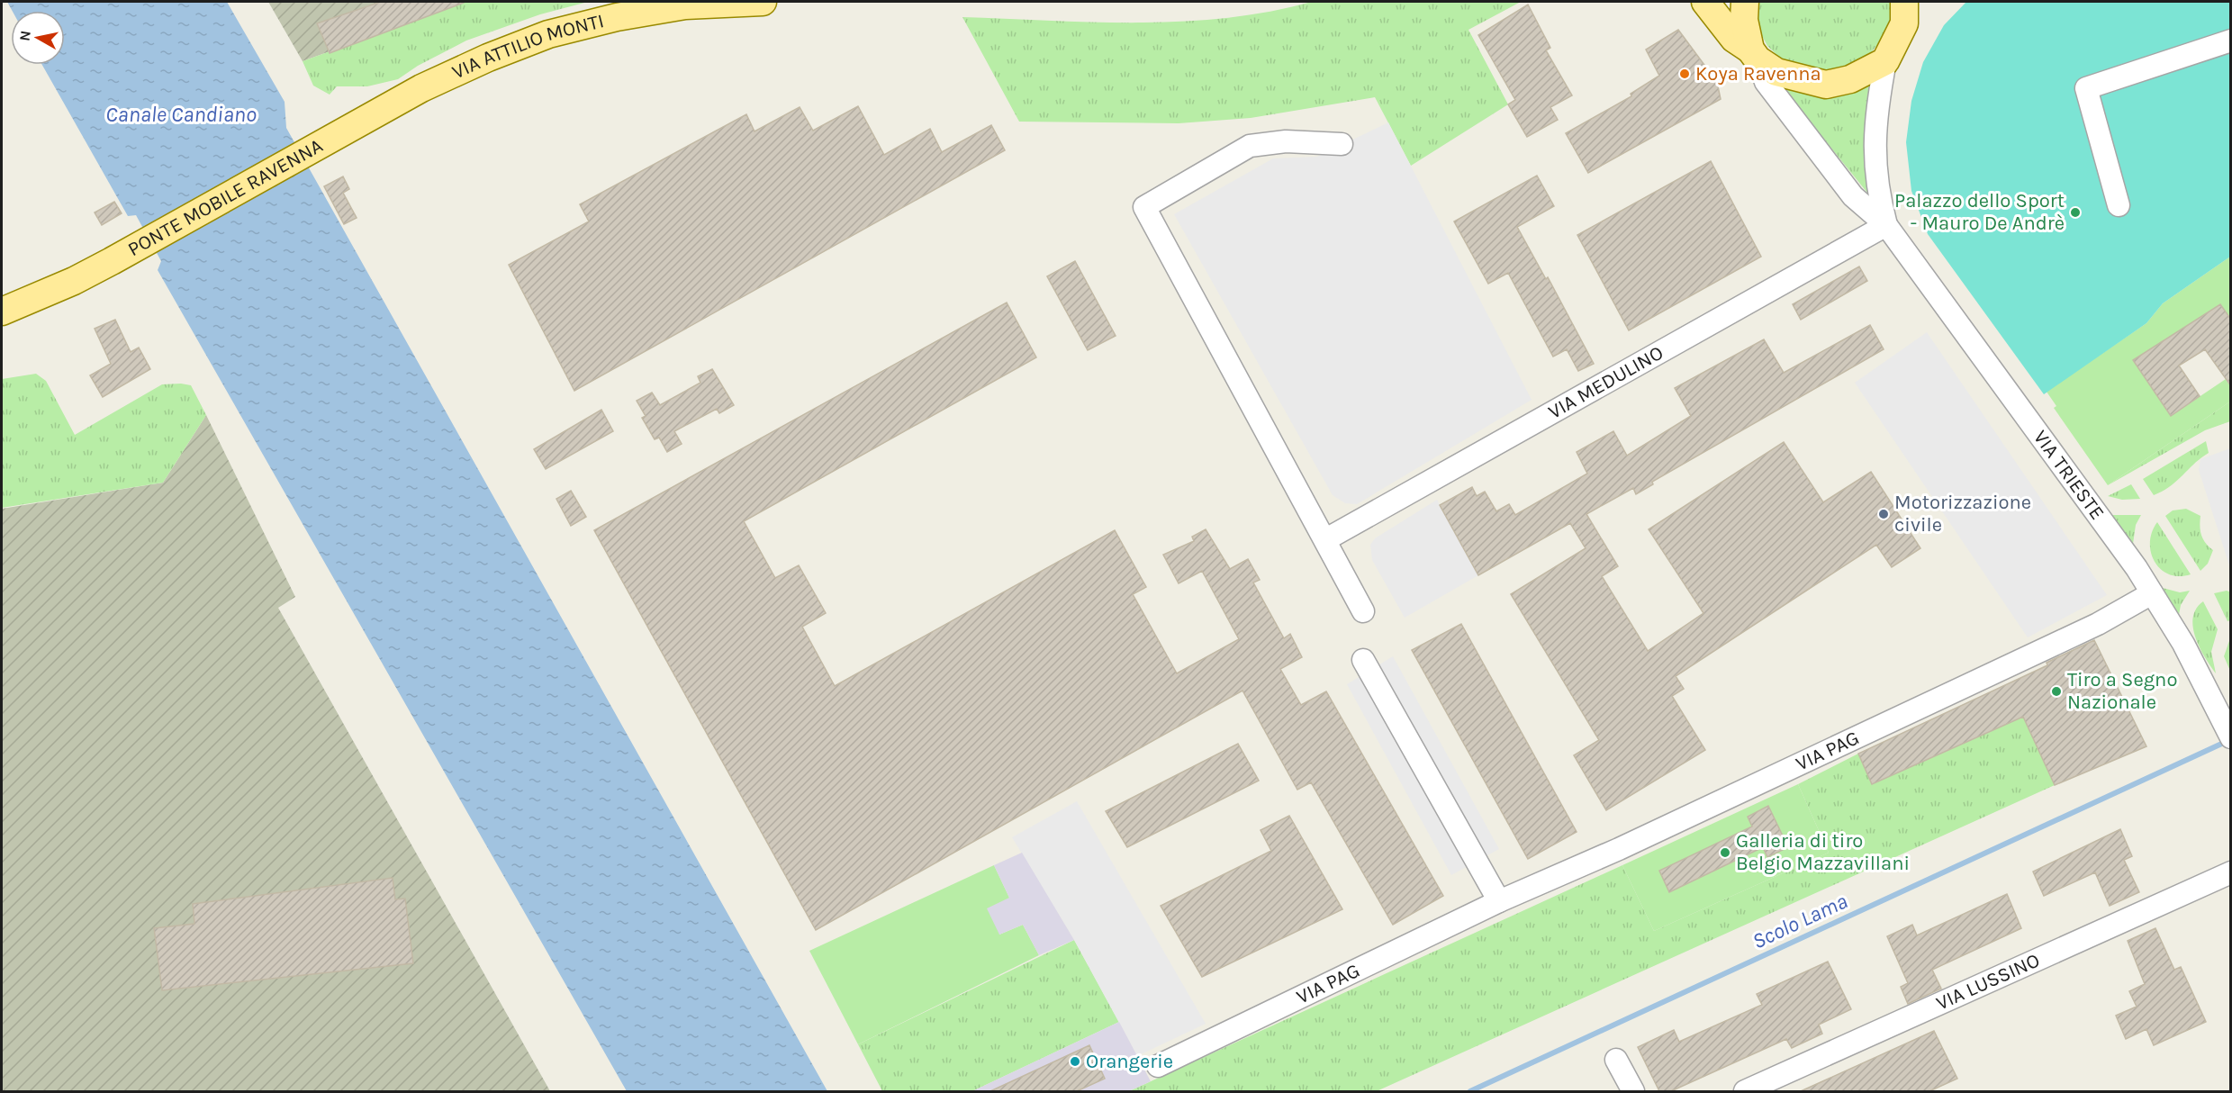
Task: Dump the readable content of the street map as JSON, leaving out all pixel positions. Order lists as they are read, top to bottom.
{
  "streets": {
    "main road": ["VIA ATTILIO MONTI", "PONTE MOBILE RAVENNA", "VIA TRIESTE"],
    "street": ["VIA MEDULINO", "VIA PAG", "VIA LUSSINO"]
  },
  "crossings": [
    ["VIA ATTILIO MONTI", "PONTE MOBILE RAVENNA"],
    ["VIA MEDULINO", "VIA TRIESTE"],
    ["VIA TRIESTE", "VIA PAG"]
  ],
  "water": ["Canale Candiano", "Scolo Lama"],
  "places": [
    "Koya Ravenna",
    "Palazzo dello Sport - Mauro De Andrè",
    "Motorizzazione civile",
    "Tiro a Segno Nazionale",
    "Galleria di tiro Belgio Mazzavillani",
    "Orangerie"
  ],
  "north": "left"
}
